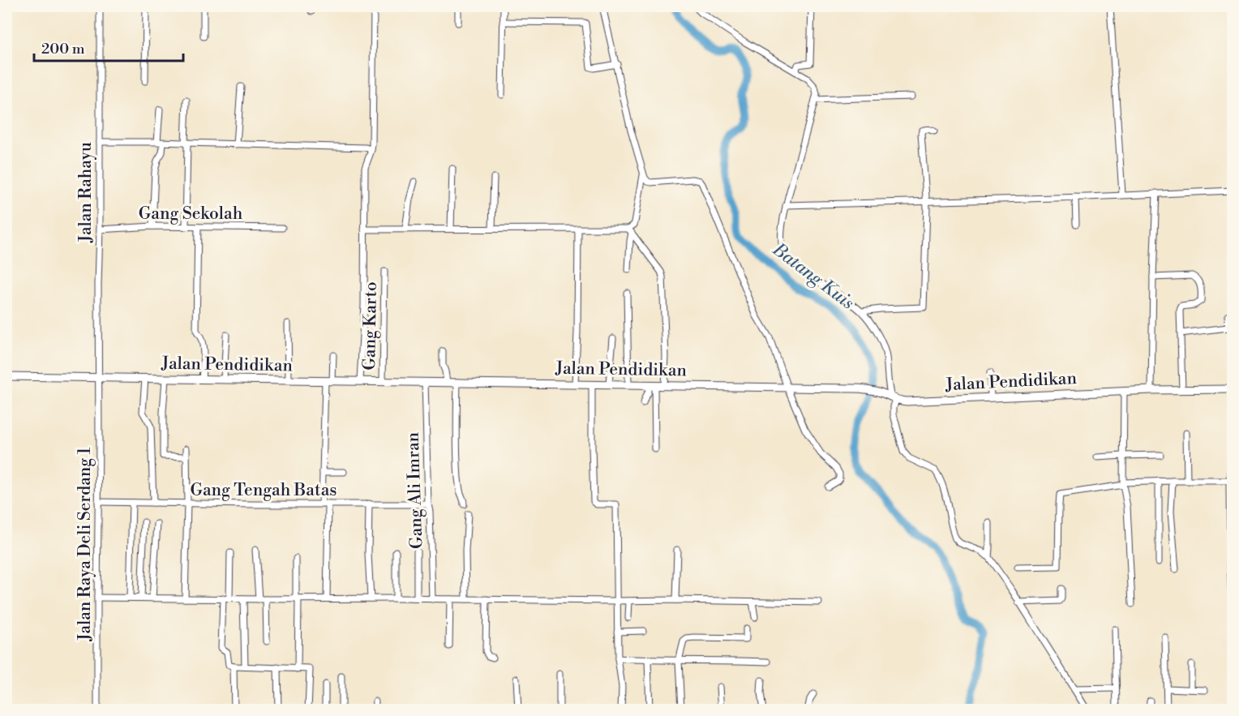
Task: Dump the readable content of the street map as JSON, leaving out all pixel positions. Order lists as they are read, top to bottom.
{
  "streets": {
    "main road": ["Jalan Pendidikan"],
    "street": [
      "Jalan Rahayu",
      "Gang Sekolah",
      "Gang Karto",
      "Gang Tengah Batas",
      "Gang Ali Imran",
      "Jalan Raya Deli Serdang 1"
    ]
  },
  "crossings": [
    ["Jalan Rahayu", "Gang Sekolah"],
    ["Jalan Rahayu", "Jalan Pendidikan"],
    ["Jalan Rahayu", "Jalan Raya Deli Serdang 1"],
    ["Gang Karto", "Jalan Pendidikan"],
    ["Jalan Pendidikan", "Gang Ali Imran"],
    ["Jalan Pendidikan", "Jalan Raya Deli Serdang 1"],
    ["Gang Tengah Batas", "Gang Ali Imran"],
    ["Gang Tengah Batas", "Jalan Raya Deli Serdang 1"]
  ],
  "water": ["Batang Kuis"],
  "scale_bar": "200 m"
}
